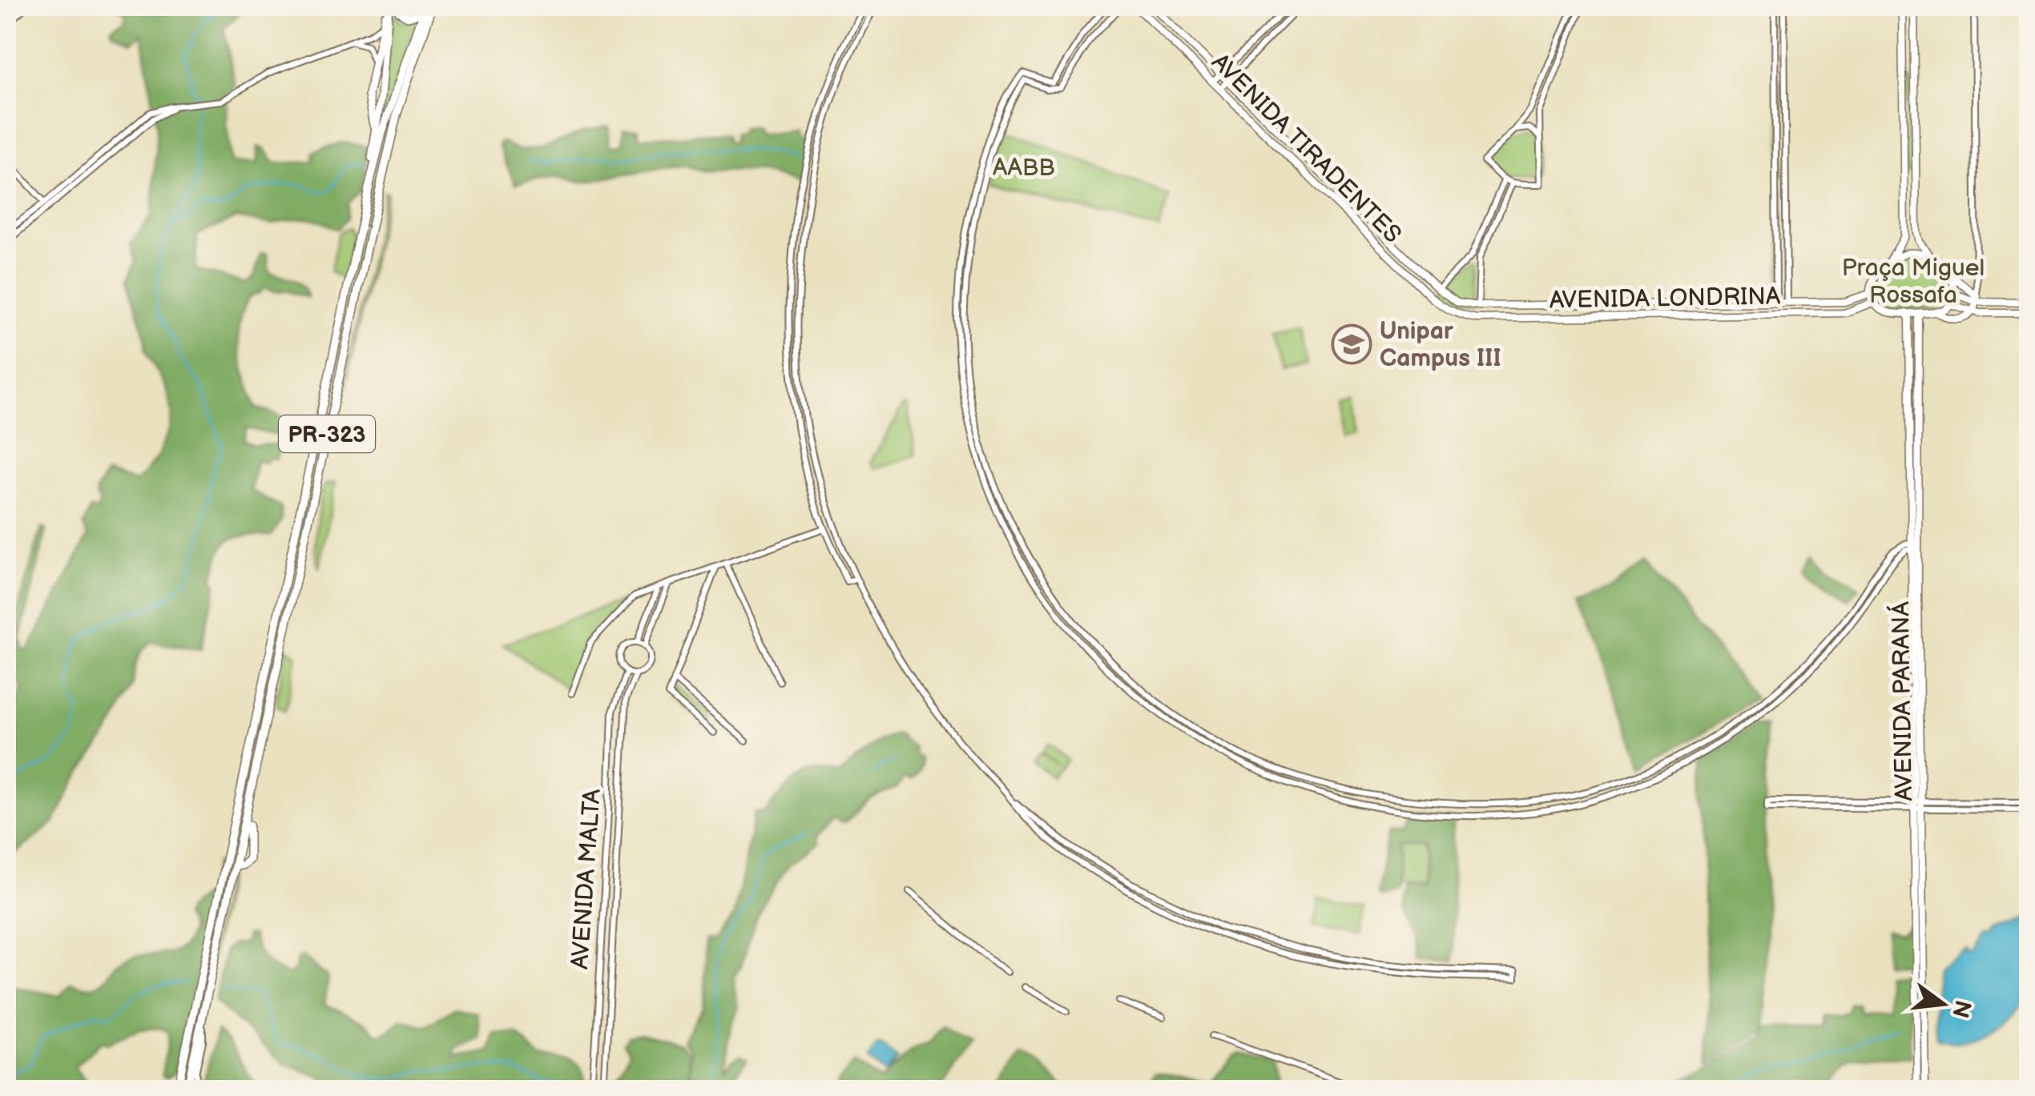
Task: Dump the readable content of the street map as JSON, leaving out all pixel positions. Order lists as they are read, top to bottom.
{
  "streets": {
    "highway": ["PR-323"],
    "main road": ["AVENIDA TIRADENTES", "AVENIDA LONDRINA", "AVENIDA PARANÁ"],
    "street": ["AVENIDA MALTA"]
  },
  "crossings": [
    ["AVENIDA TIRADENTES", "AVENIDA LONDRINA"],
    ["AVENIDA LONDRINA", "AVENIDA PARANÁ"]
  ],
  "parks": ["AABB", "Praça Miguel Rossafa"],
  "places": {
    "school or university": ["Unipar Campus III"]
  },
  "north": "right"
}
